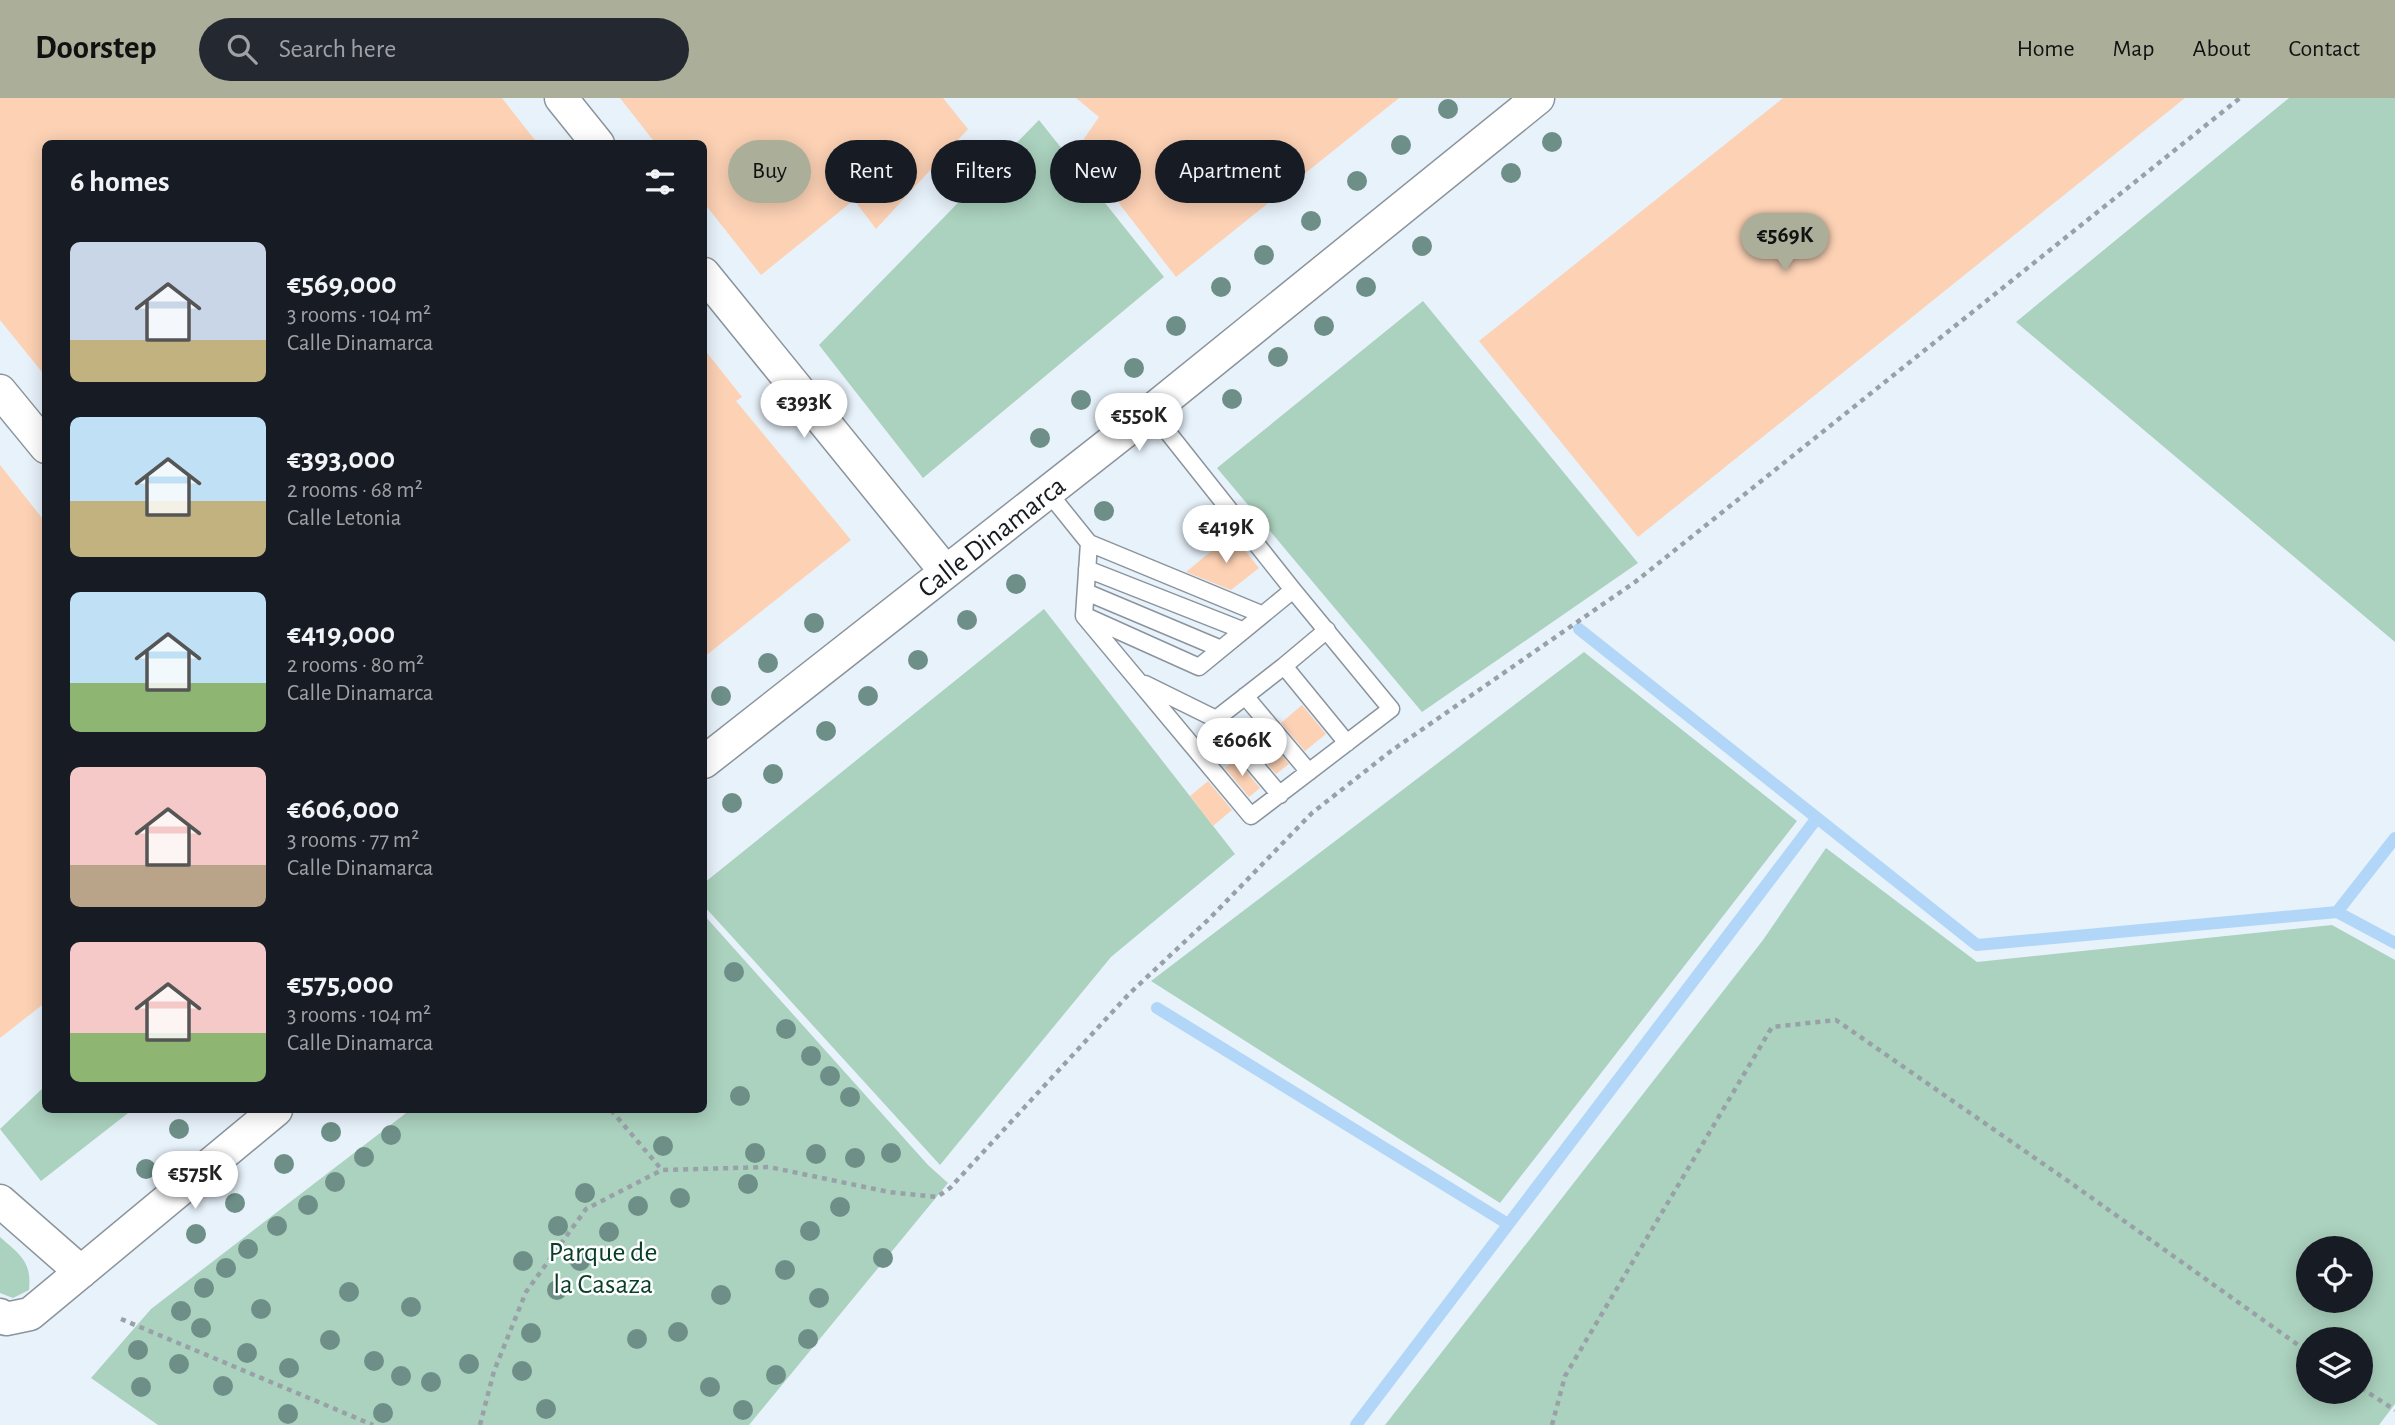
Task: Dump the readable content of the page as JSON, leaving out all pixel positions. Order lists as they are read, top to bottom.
{
  "streets": {
    "street": ["Calle Dinamarca"]
  },
  "parks": ["Parque de la Casaza"],
  "page": {
    "header": "Doorstep",
    "search": "Search here",
    "nav": [
      "Home",
      "Map",
      "About",
      "Contact"
    ],
    "chip": [
      "Buy",
      "Rent",
      "Filters",
      "New",
      "Apartment"
    ],
    "heading": "6 homes",
    "price": [
      "€569K",
      "€393K",
      "€550K",
      "€419K",
      "€606K",
      "€575K"
    ],
    "list": [
      {
        "name": "€569,000",
        "note": "3 rooms · 104 m² · Calle Dinamarca"
      },
      {
        "name": "€393,000",
        "note": "2 rooms · 68 m² · Calle Letonia"
      },
      {
        "name": "€419,000",
        "note": "2 rooms · 80 m² · Calle Dinamarca"
      },
      {
        "name": "€606,000",
        "note": "3 rooms · 77 m² · Calle Dinamarca"
      },
      {
        "name": "€575,000",
        "note": "3 rooms · 104 m² · Calle Dinamarca"
      }
    ]
  }
}
